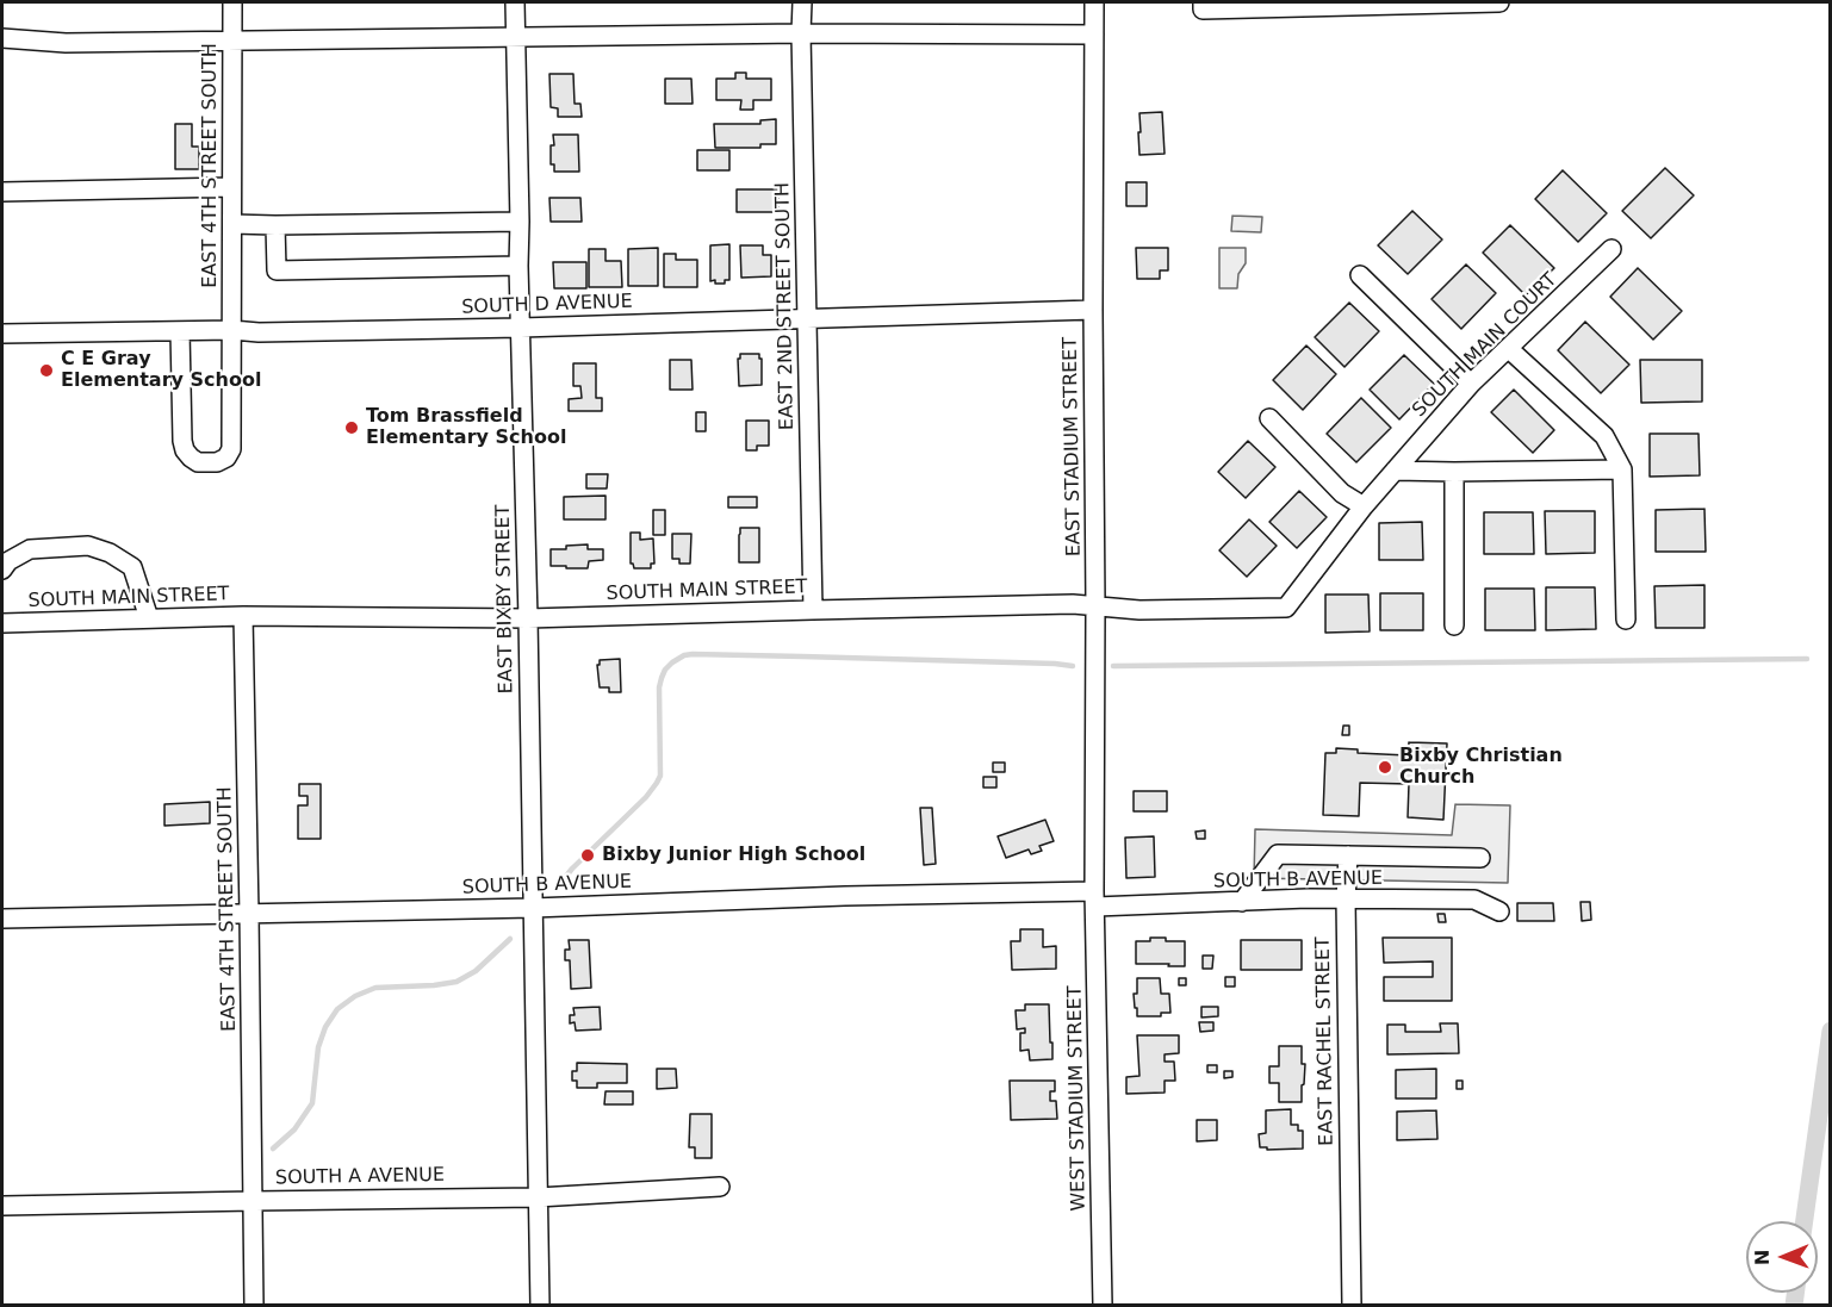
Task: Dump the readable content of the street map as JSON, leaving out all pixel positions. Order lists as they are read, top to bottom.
{
  "streets": {
    "street": [
      "EAST 4TH STREET SOUTH",
      "SOUTH D AVENUE",
      "EAST 2ND STREET SOUTH",
      "SOUTH MAIN COURT",
      "EAST STADIUM STREET",
      "SOUTH MAIN STREET",
      "EAST BIXBY STREET",
      "SOUTH B AVENUE",
      "EAST RACHEL STREET",
      "WEST STADIUM STREET",
      "SOUTH A AVENUE"
    ]
  },
  "crossings": [
    ["EAST 4TH STREET SOUTH", "SOUTH D AVENUE"],
    ["EAST 4TH STREET SOUTH", "SOUTH MAIN STREET"],
    ["EAST 4TH STREET SOUTH", "SOUTH B AVENUE"],
    ["EAST 4TH STREET SOUTH", "SOUTH A AVENUE"],
    ["SOUTH D AVENUE", "EAST 2ND STREET SOUTH"],
    ["SOUTH D AVENUE", "EAST STADIUM STREET"],
    ["SOUTH D AVENUE", "EAST BIXBY STREET"],
    ["EAST 2ND STREET SOUTH", "SOUTH MAIN STREET"],
    ["SOUTH MAIN COURT", "SOUTH MAIN STREET"],
    ["EAST STADIUM STREET", "SOUTH MAIN STREET"],
    ["EAST STADIUM STREET", "SOUTH B AVENUE"],
    ["EAST STADIUM STREET", "WEST STADIUM STREET"],
    ["SOUTH MAIN STREET", "EAST BIXBY STREET"],
    ["EAST BIXBY STREET", "SOUTH B AVENUE"],
    ["EAST BIXBY STREET", "SOUTH A AVENUE"],
    ["SOUTH B AVENUE", "EAST RACHEL STREET"],
    ["SOUTH B AVENUE", "WEST STADIUM STREET"]
  ],
  "places": [
    "C E Gray Elementary School",
    "Tom Brassfield Elementary School",
    "Bixby Christian Church",
    "Bixby Junior High School"
  ],
  "north": "left"
}
